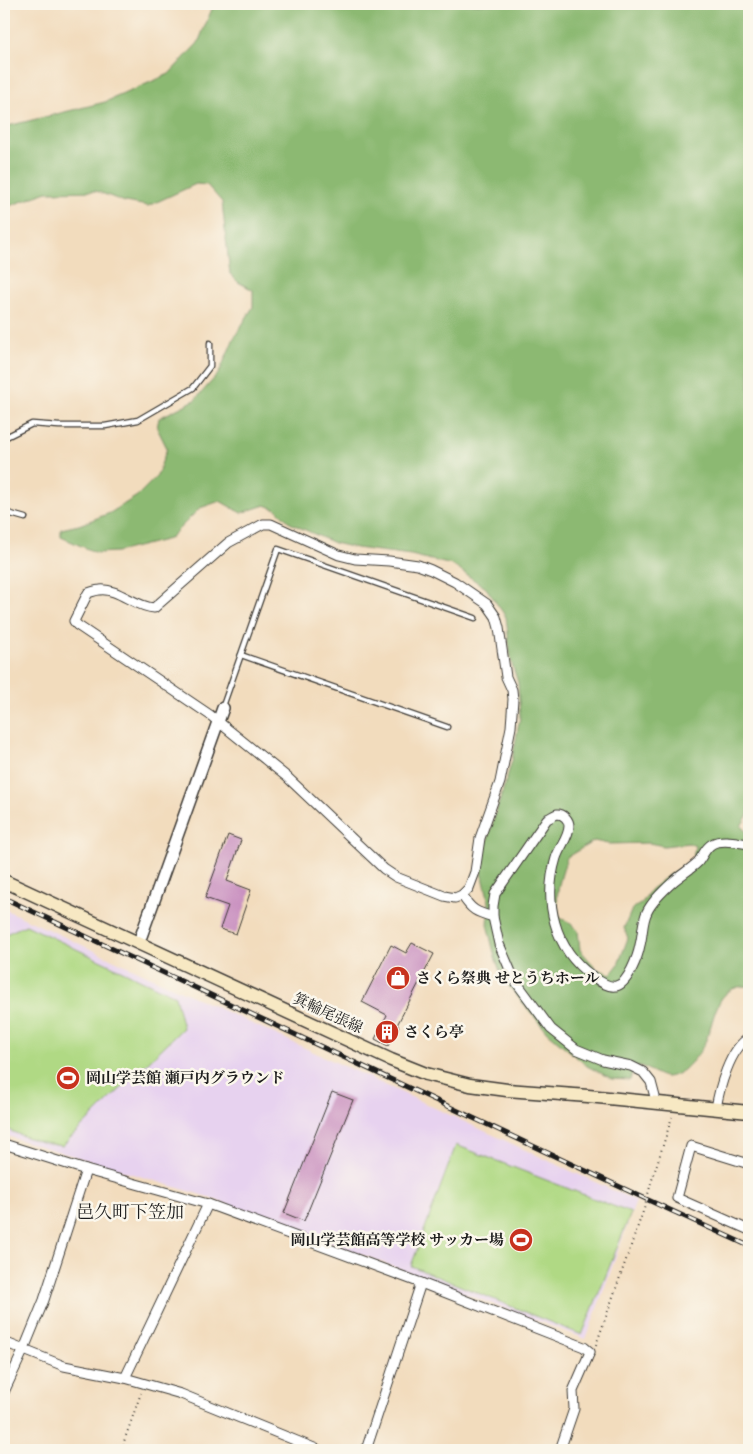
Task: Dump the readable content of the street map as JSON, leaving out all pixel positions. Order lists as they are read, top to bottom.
{
  "streets": {
    "main road": ["箕輪尾張線"]
  },
  "districts": ["邑久町下笠加"],
  "places": {
    "shop": ["さくら祭典 せとうちホール"],
    "building": ["さくら亭"],
    "sports": ["岡山学芸館 瀬戸内グラウンド", "岡山学芸館高等学校 サッカー場"]
  }
}
